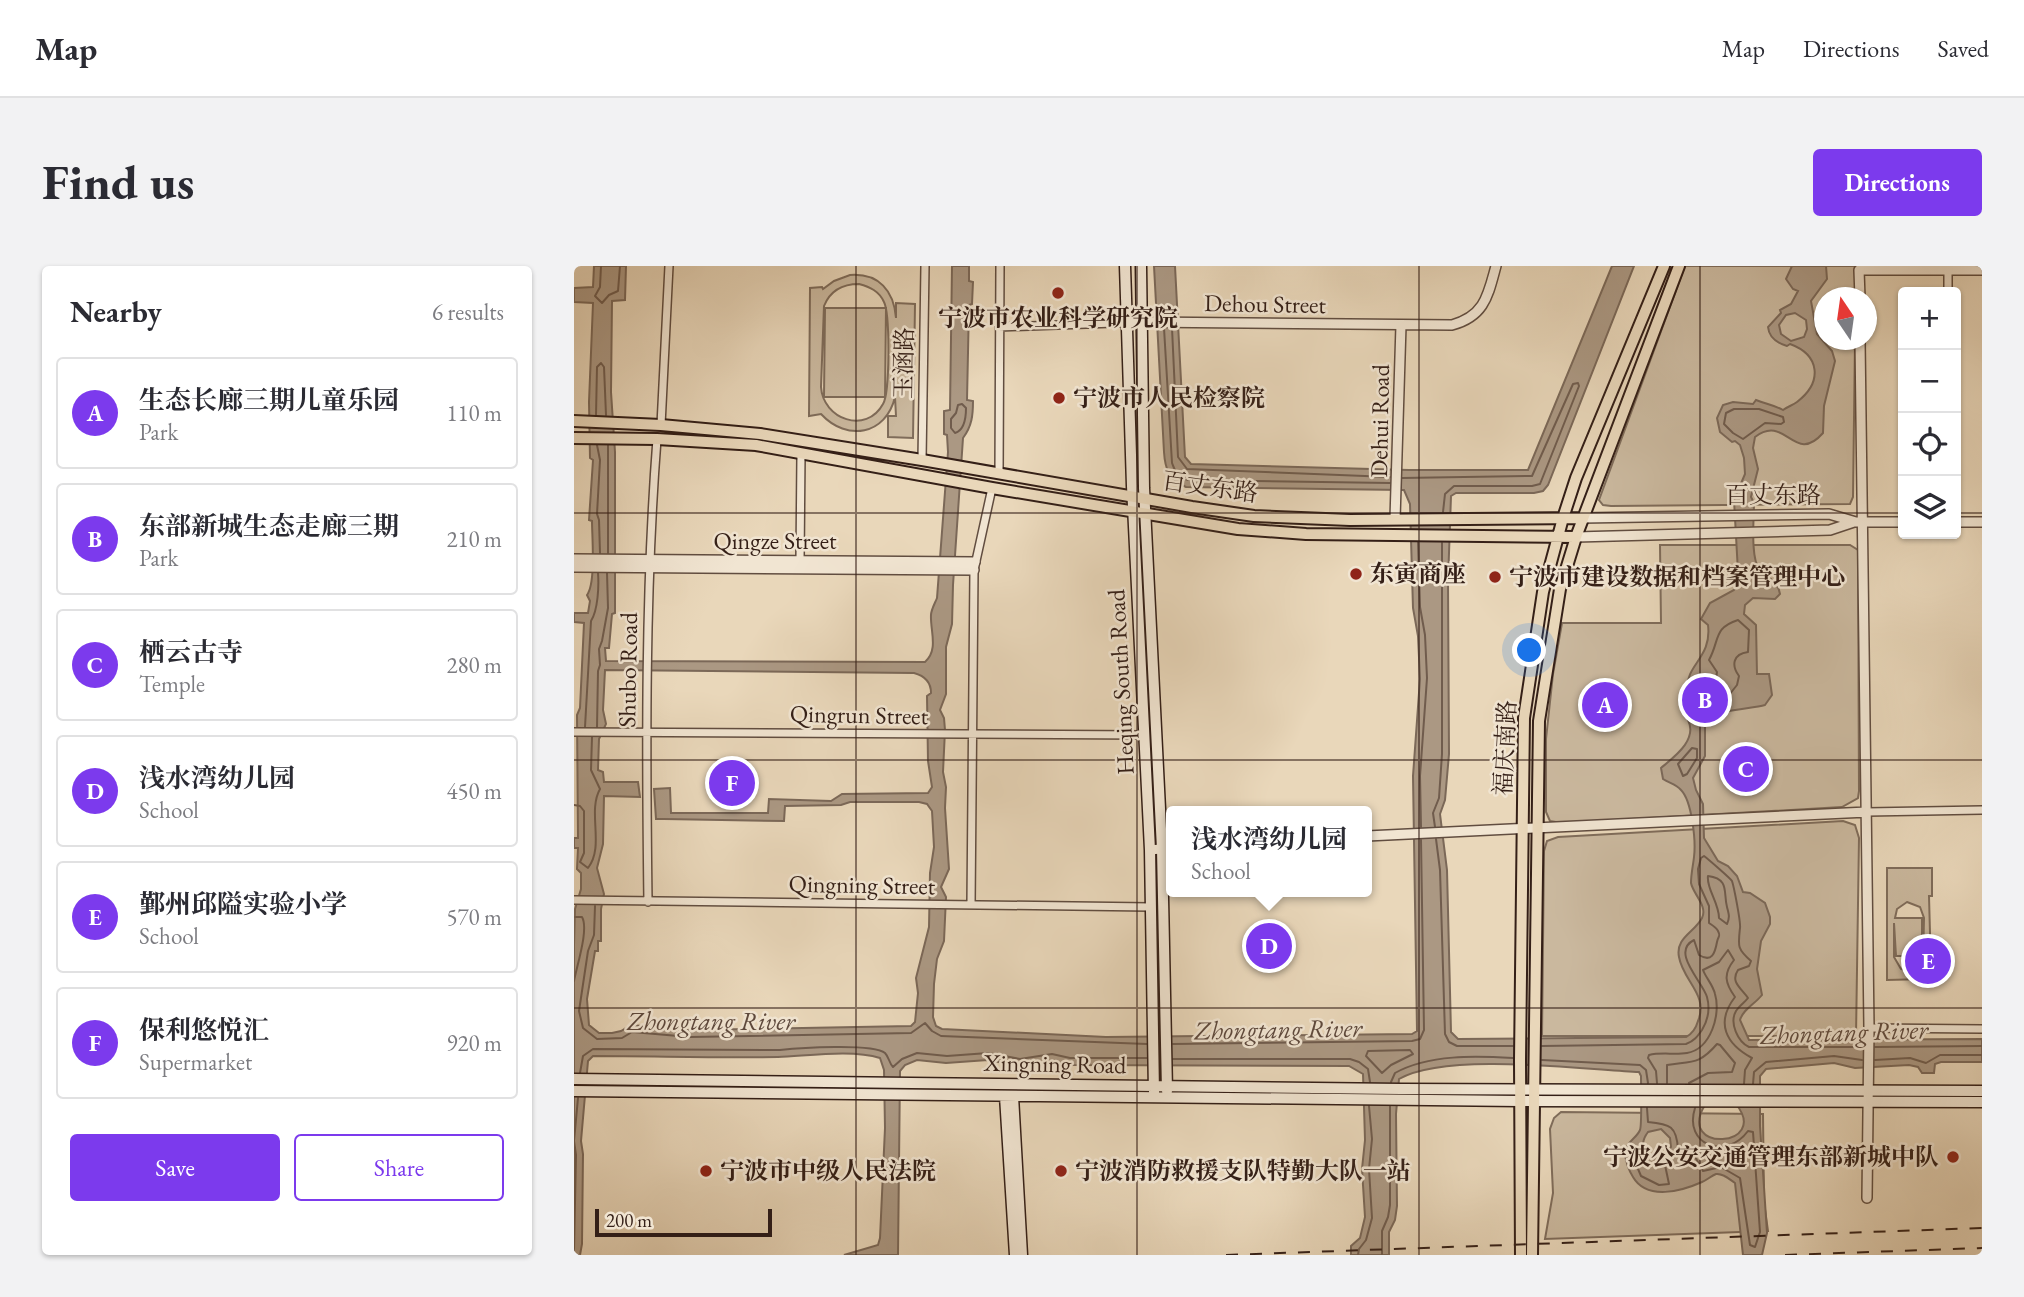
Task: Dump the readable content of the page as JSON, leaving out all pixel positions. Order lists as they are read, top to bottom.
{
  "streets": {
    "main road": [
      "百丈东路",
      "Heqing South Road",
      "福庆南路",
      "Xingning Road"
    ],
    "street": [
      "Dehou Street",
      "玉涵路",
      "Dehui Road",
      "Qingze Street",
      "Shubo Road",
      "Qingrun Street",
      "Qingning Street"
    ]
  },
  "crossings": [
    ["Dehou Street", "Dehui Road"],
    ["Dehou Street", "Heqing South Road"],
    ["玉涵路", "百丈东路"],
    ["Dehui Road", "百丈东路"],
    ["百丈东路", "Shubo Road"],
    ["百丈东路", "Heqing South Road"],
    ["百丈东路", "福庆南路"],
    ["Qingze Street", "Shubo Road"],
    ["Shubo Road", "Qingrun Street"],
    ["Shubo Road", "Qingning Street"],
    ["Heqing South Road", "Qingrun Street"],
    ["Heqing South Road", "Qingning Street"],
    ["Heqing South Road", "Xingning Road"]
  ],
  "water": ["Zhongtang River"],
  "places": [
    "宁波市农业科学研究院",
    "宁波市人民检察院",
    "东寅商座",
    "宁波市建设数据和档案管理中心",
    "宁波公安交通管理东部新城中队",
    "宁波市中级人民法院",
    "宁波消防救援支队特勤大队一站"
  ],
  "scale_bar": "200 m",
  "north": "top",
  "page": {
    "header": "Map",
    "nav": ["Map", "Directions", "Saved"],
    "buttons": [
      "Directions",
      ["Save", "Share"]
    ],
    "title": "Find us",
    "heading": ["Nearby", "6 results"],
    "map_buttons": ["+", "−"],
    "list": [
      {
        "mark": "A",
        "name": "生态长廊三期儿童乐园",
        "note": "Park",
        "value": "110 m"
      },
      {
        "mark": "B",
        "name": "东部新城生态走廊三期",
        "note": "Park",
        "value": "210 m"
      },
      {
        "mark": "C",
        "name": "栖云古寺",
        "note": "Temple",
        "value": "280 m"
      },
      {
        "mark": "D",
        "name": "浅水湾幼儿园",
        "note": "School",
        "value": "450 m"
      },
      {
        "mark": "E",
        "name": "鄞州邱隘实验小学",
        "note": "School",
        "value": "570 m"
      },
      {
        "mark": "F",
        "name": "保利悠悦汇",
        "note": "Supermarket",
        "value": "920 m"
      }
    ],
    "pins": [
      "B",
      "A",
      "C",
      "F",
      "D",
      "E"
    ],
    "popup": ["浅水湾幼儿园", "School"],
    "scale": "200 m"
  }
}
